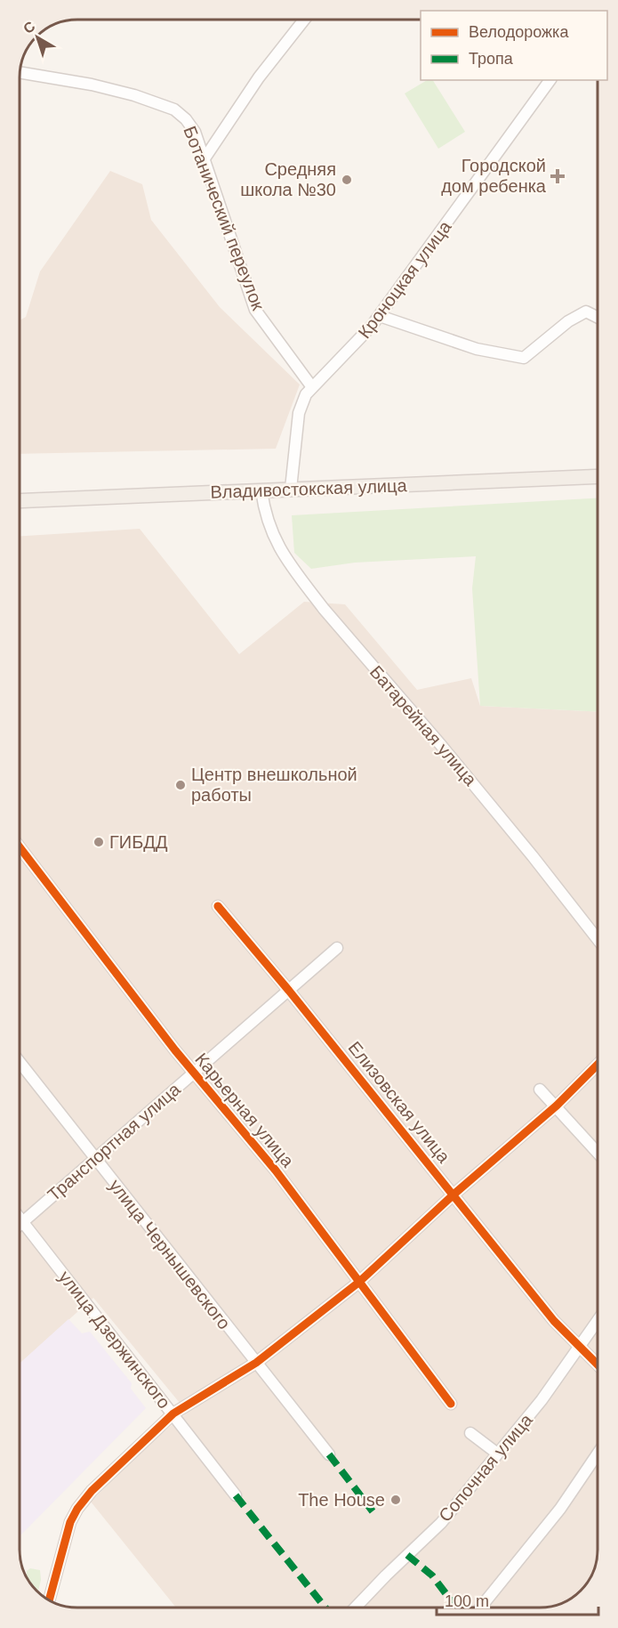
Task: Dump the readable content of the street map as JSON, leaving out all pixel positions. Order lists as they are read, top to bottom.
{
  "streets": {
    "main road": ["Владивостокская улица"],
    "street": [
      "Ботанический переулок",
      "Кроноцкая улица",
      "Батарейная улица",
      "Елизовская улица",
      "Карьерная улица",
      "Транспортная улица",
      "улица Чернышевского",
      "улица Дзержинского",
      "Сопочная улица"
    ]
  },
  "crossings": [
    ["Ботанический переулок", "Кроноцкая улица"],
    ["Кроноцкая улица", "Владивостокская улица"],
    ["Владивостокская улица", "Батарейная улица"],
    ["Елизовская улица", "Транспортная улица"],
    ["Елизовская улица", "Сопочная улица"],
    ["Карьерная улица", "Транспортная улица"],
    ["Транспортная улица", "улица Чернышевского"],
    ["Транспортная улица", "улица Дзержинского"]
  ],
  "places": {
    "health": ["Городской дом ребенка"],
    "other": [
      "Средняя школа №30",
      "Центр внешкольной работы",
      "ГИБДД",
      "The House"
    ]
  },
  "legend": ["Велодорожка", "Тропа"],
  "scale_bar": "100 m",
  "north": "top left"
}
